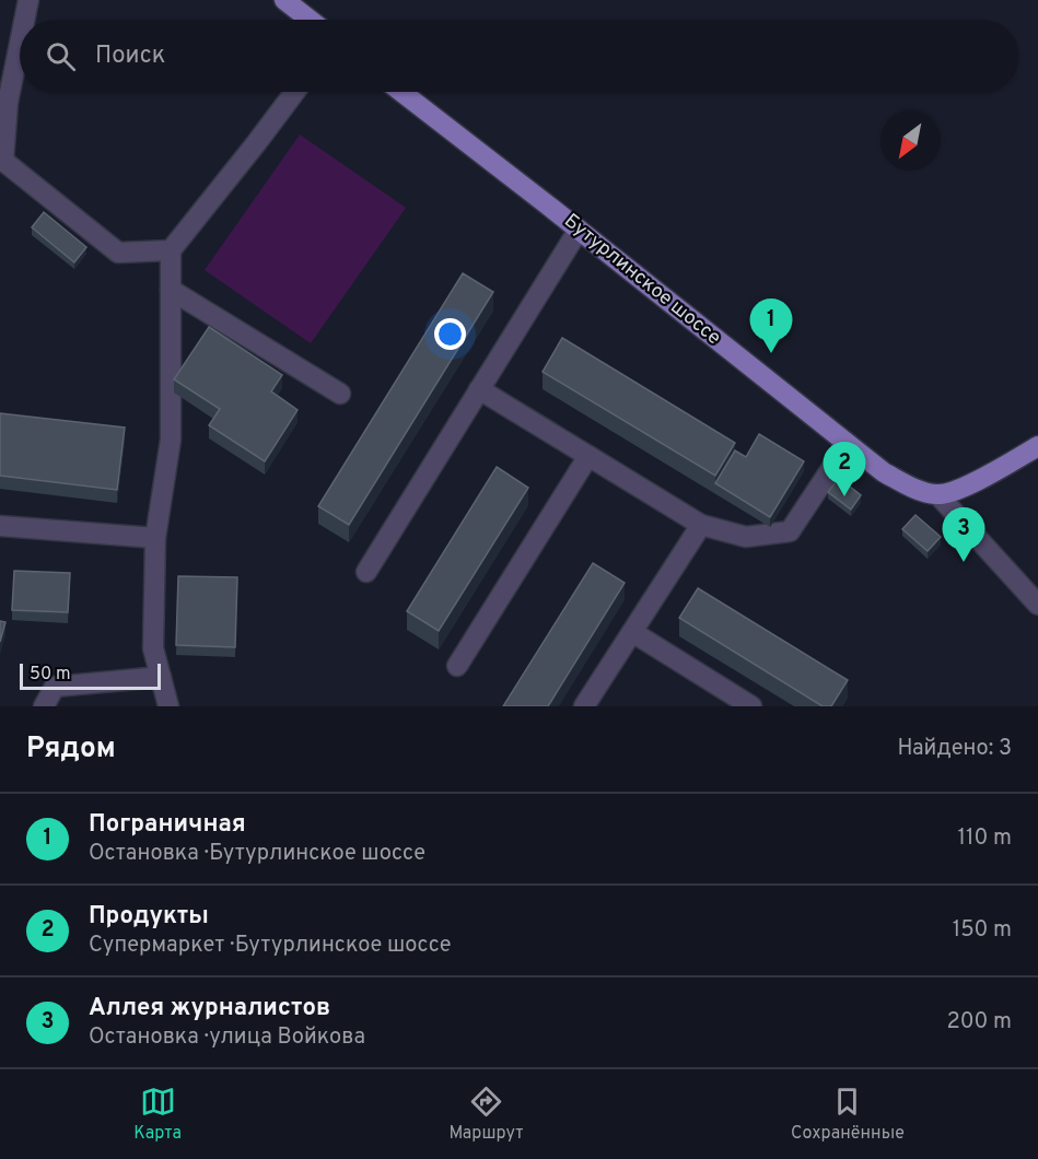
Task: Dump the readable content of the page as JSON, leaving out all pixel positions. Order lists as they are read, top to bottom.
{
  "streets": {
    "main road": ["Бутурлинское шоссе"]
  },
  "scale_bar": "50 m",
  "north": "bottom left",
  "page": {
    "search": "Поиск",
    "pins": ["1", "2", "3"],
    "scale": "50 m",
    "heading": ["Рядом", "Найдено: 3"],
    "list": [
      {
        "mark": "1",
        "name": "Пограничная",
        "note": "Остановка · Бутурлинское шоссе",
        "value": "110 m"
      },
      {
        "mark": "2",
        "name": "Продукты",
        "note": "Супермаркет · Бутурлинское шоссе",
        "value": "150 m"
      },
      {
        "mark": "3",
        "name": "Аллея журналистов",
        "note": "Остановка · улица Войкова",
        "value": "200 m"
      }
    ],
    "nav": ["Карта", "Маршрут", "Сохранённые"]
  }
}
